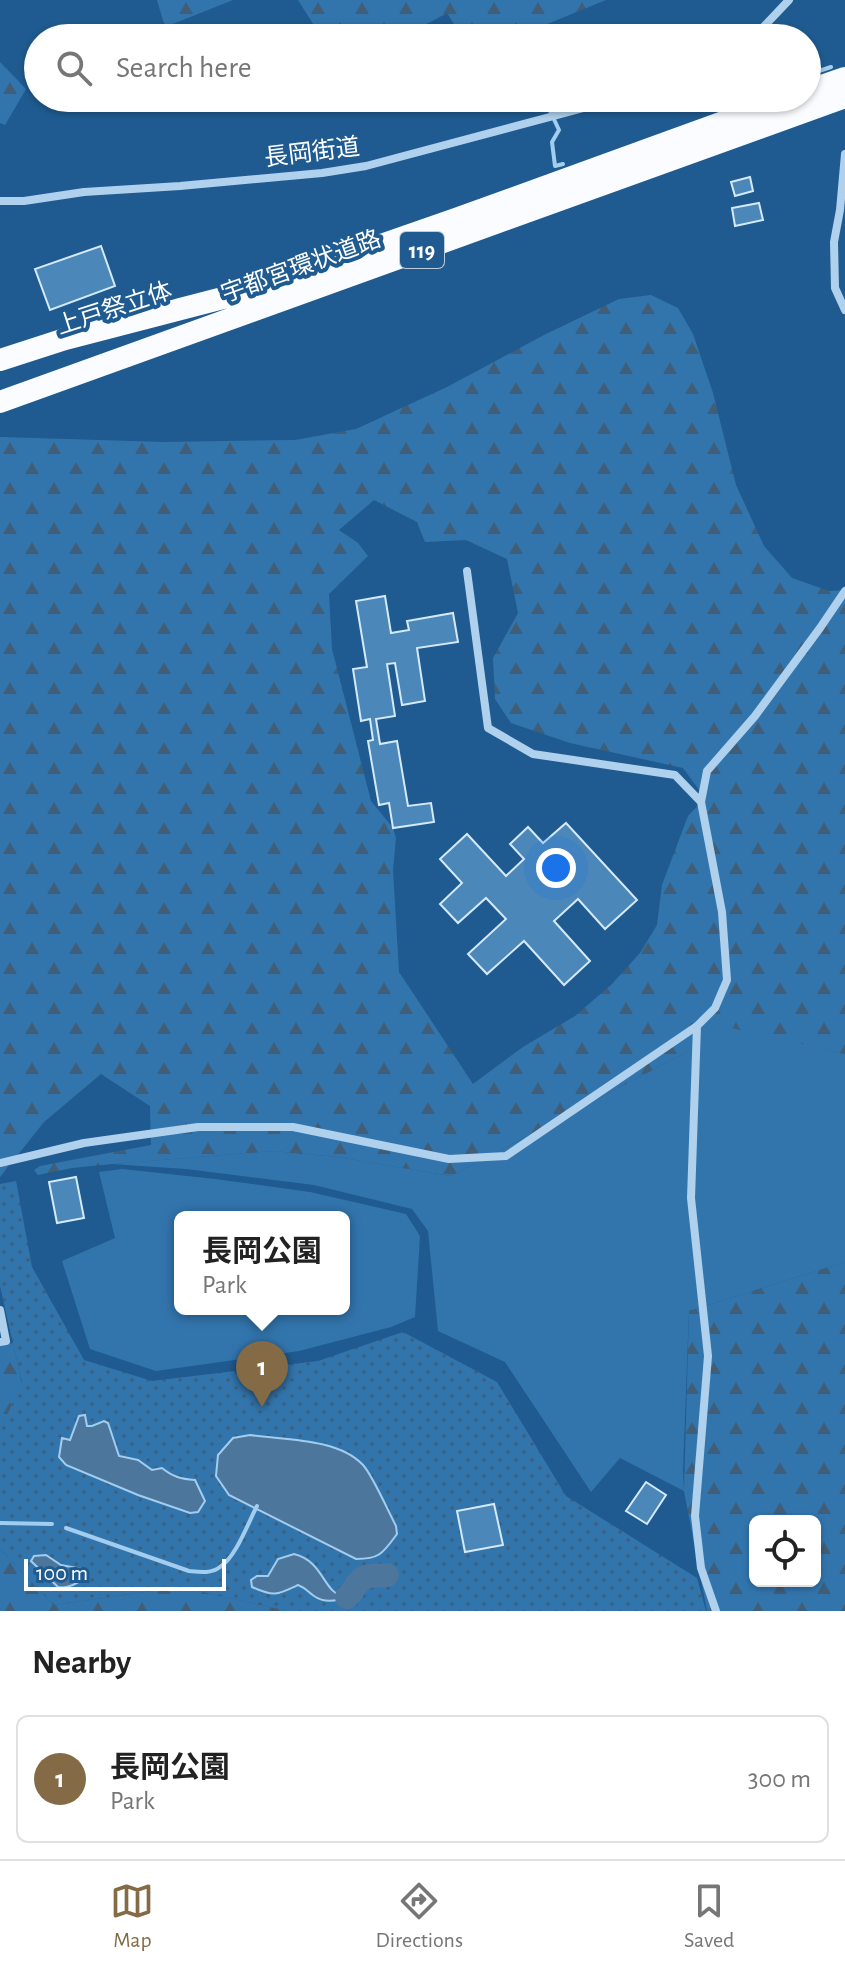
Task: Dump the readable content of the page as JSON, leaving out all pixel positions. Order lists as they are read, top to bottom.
{
  "streets": {
    "highway": ["119", "宇都宮環状道路", "上戸祭立体"],
    "street": ["長岡街道"]
  },
  "crossings": [
    ["宇都宮環状道路", "上戸祭立体"]
  ],
  "scale_bar": "100 m",
  "page": {
    "search": "Search here",
    "popup": ["長岡公園", "Park"],
    "pins": "1",
    "scale": "100 m",
    "heading": "Nearby",
    "list": [
      {
        "mark": "1",
        "name": "長岡公園",
        "note": "Park",
        "value": "300 m"
      }
    ],
    "nav": ["Map", "Directions", "Saved"]
  }
}
